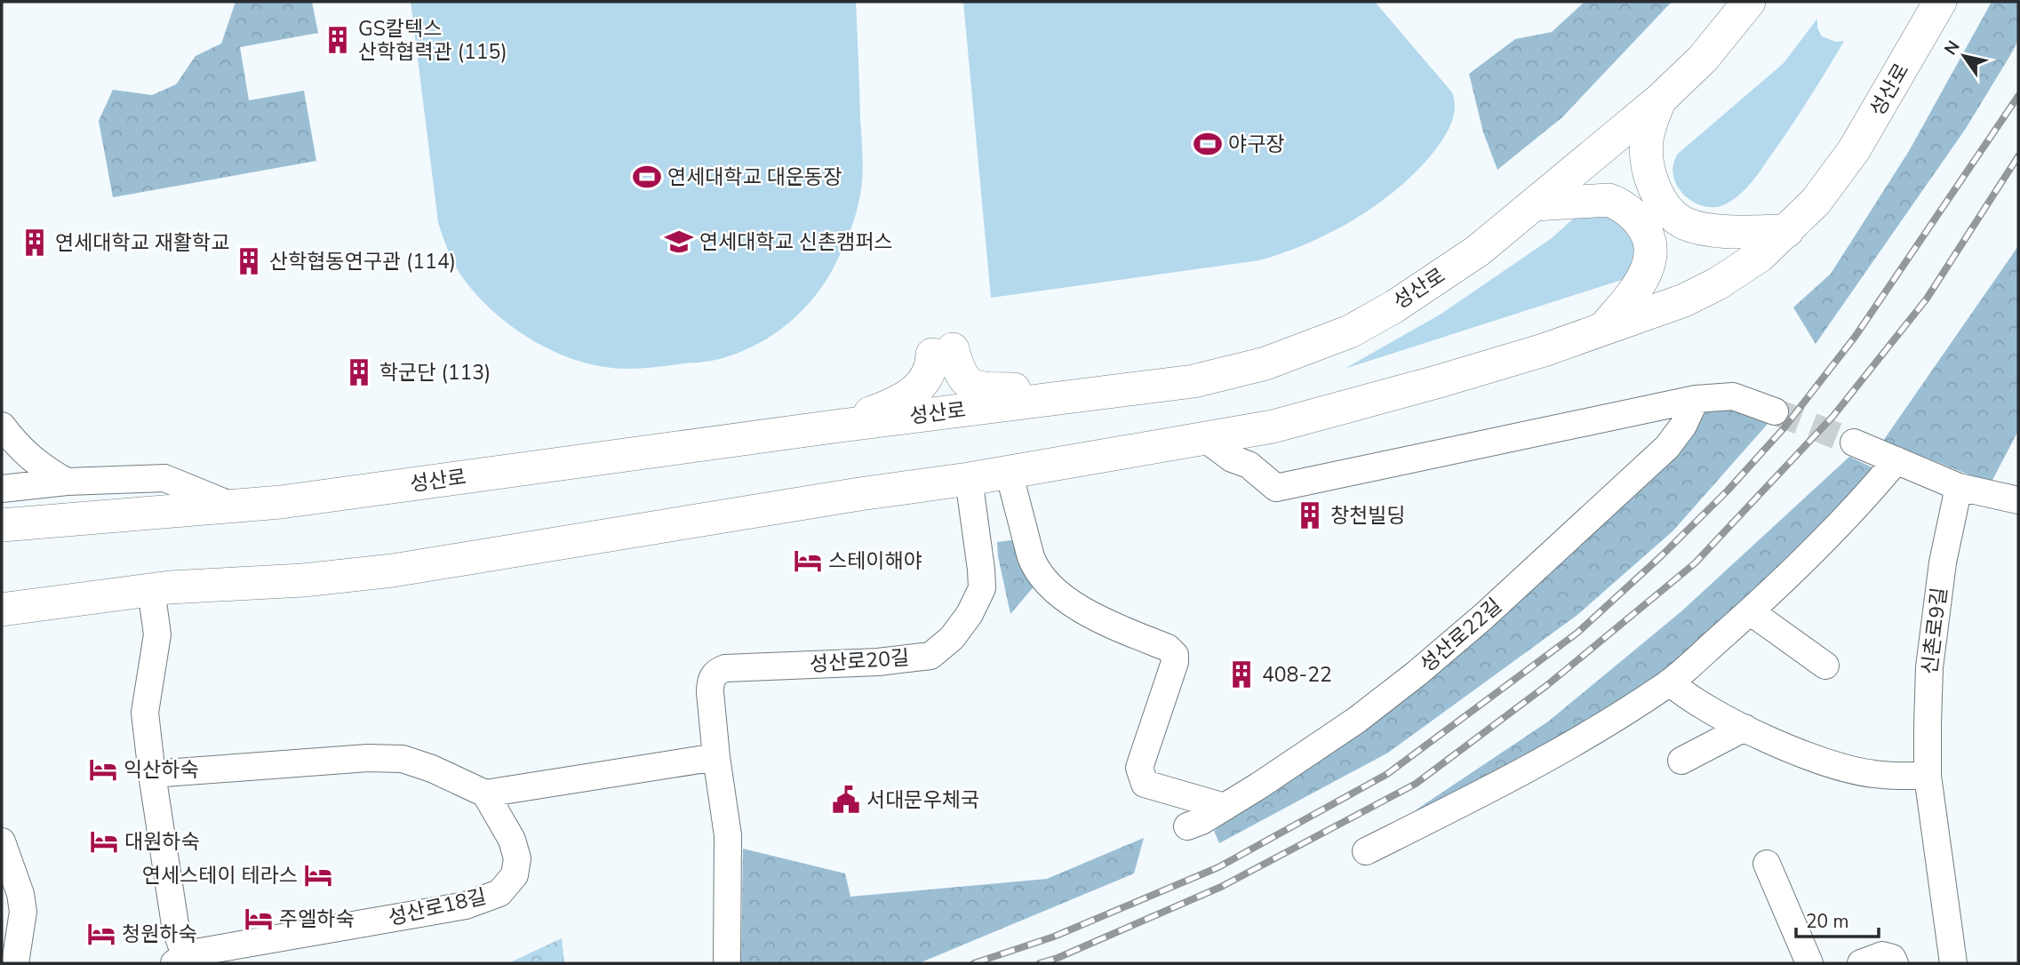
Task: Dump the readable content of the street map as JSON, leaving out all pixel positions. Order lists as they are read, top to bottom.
{
  "streets": {
    "main road": ["성산로"],
    "street": [
      "신촌로9길",
      "성산로22길",
      "성산로20길",
      "성산로18길"
    ]
  },
  "crossings": [
    ["성산로", "성산로20길"],
    ["성산로", "성산로18길"]
  ],
  "places": {
    "building": [
      "GS칼텍스 산학협력관 (115)",
      "연세대학교 재활학교",
      "산학협동연구관 (114)",
      "학군단 (113)",
      "창천빌딩",
      "408-22"
    ],
    "sports": ["야구장", "연세대학교 대운동장"],
    "school or university": ["연세대학교 신촌캠퍼스"],
    "hotel": [
      "스테이해야",
      "익산하숙",
      "대원하숙",
      "연세스테이 테라스",
      "주엘하숙",
      "청원하숙"
    ],
    "public building": ["서대문우체국"]
  },
  "scale_bar": "20 m",
  "north": "top left"
}
